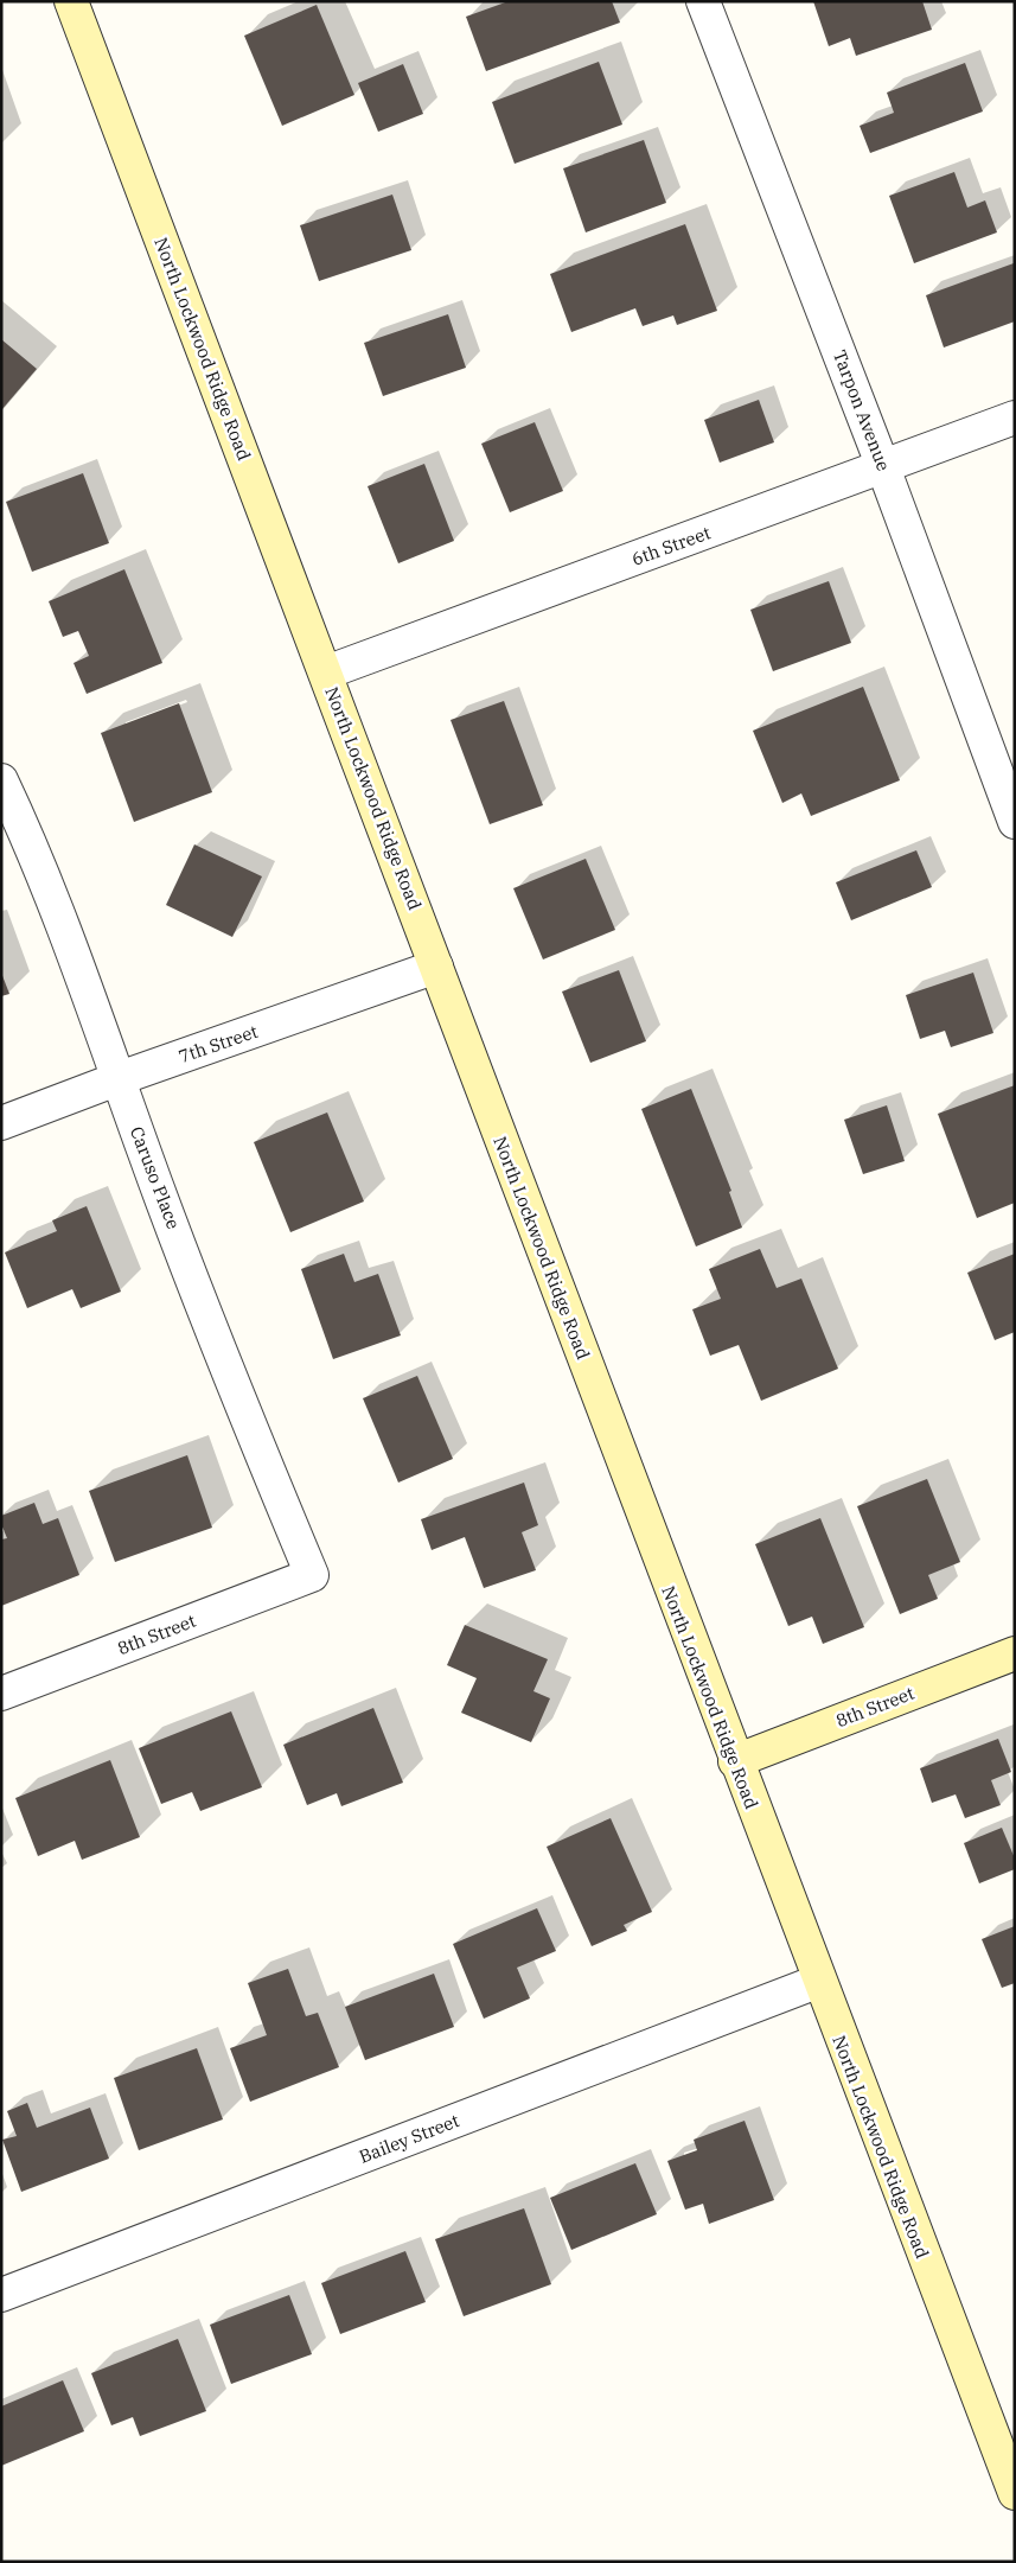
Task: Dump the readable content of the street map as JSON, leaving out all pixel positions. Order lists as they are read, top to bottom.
{
  "streets": {
    "street": [
      "North Lockwood Ridge Road",
      "Tarpon Avenue",
      "6th Street",
      "7th Street",
      "Caruso Place",
      "8th Street",
      "Bailey Street"
    ]
  },
  "crossings": [
    ["North Lockwood Ridge Road", "6th Street"],
    ["North Lockwood Ridge Road", "7th Street"],
    ["North Lockwood Ridge Road", "8th Street"],
    ["North Lockwood Ridge Road", "Bailey Street"],
    ["Tarpon Avenue", "6th Street"],
    ["7th Street", "Caruso Place"],
    ["Caruso Place", "8th Street"]
  ]
}
